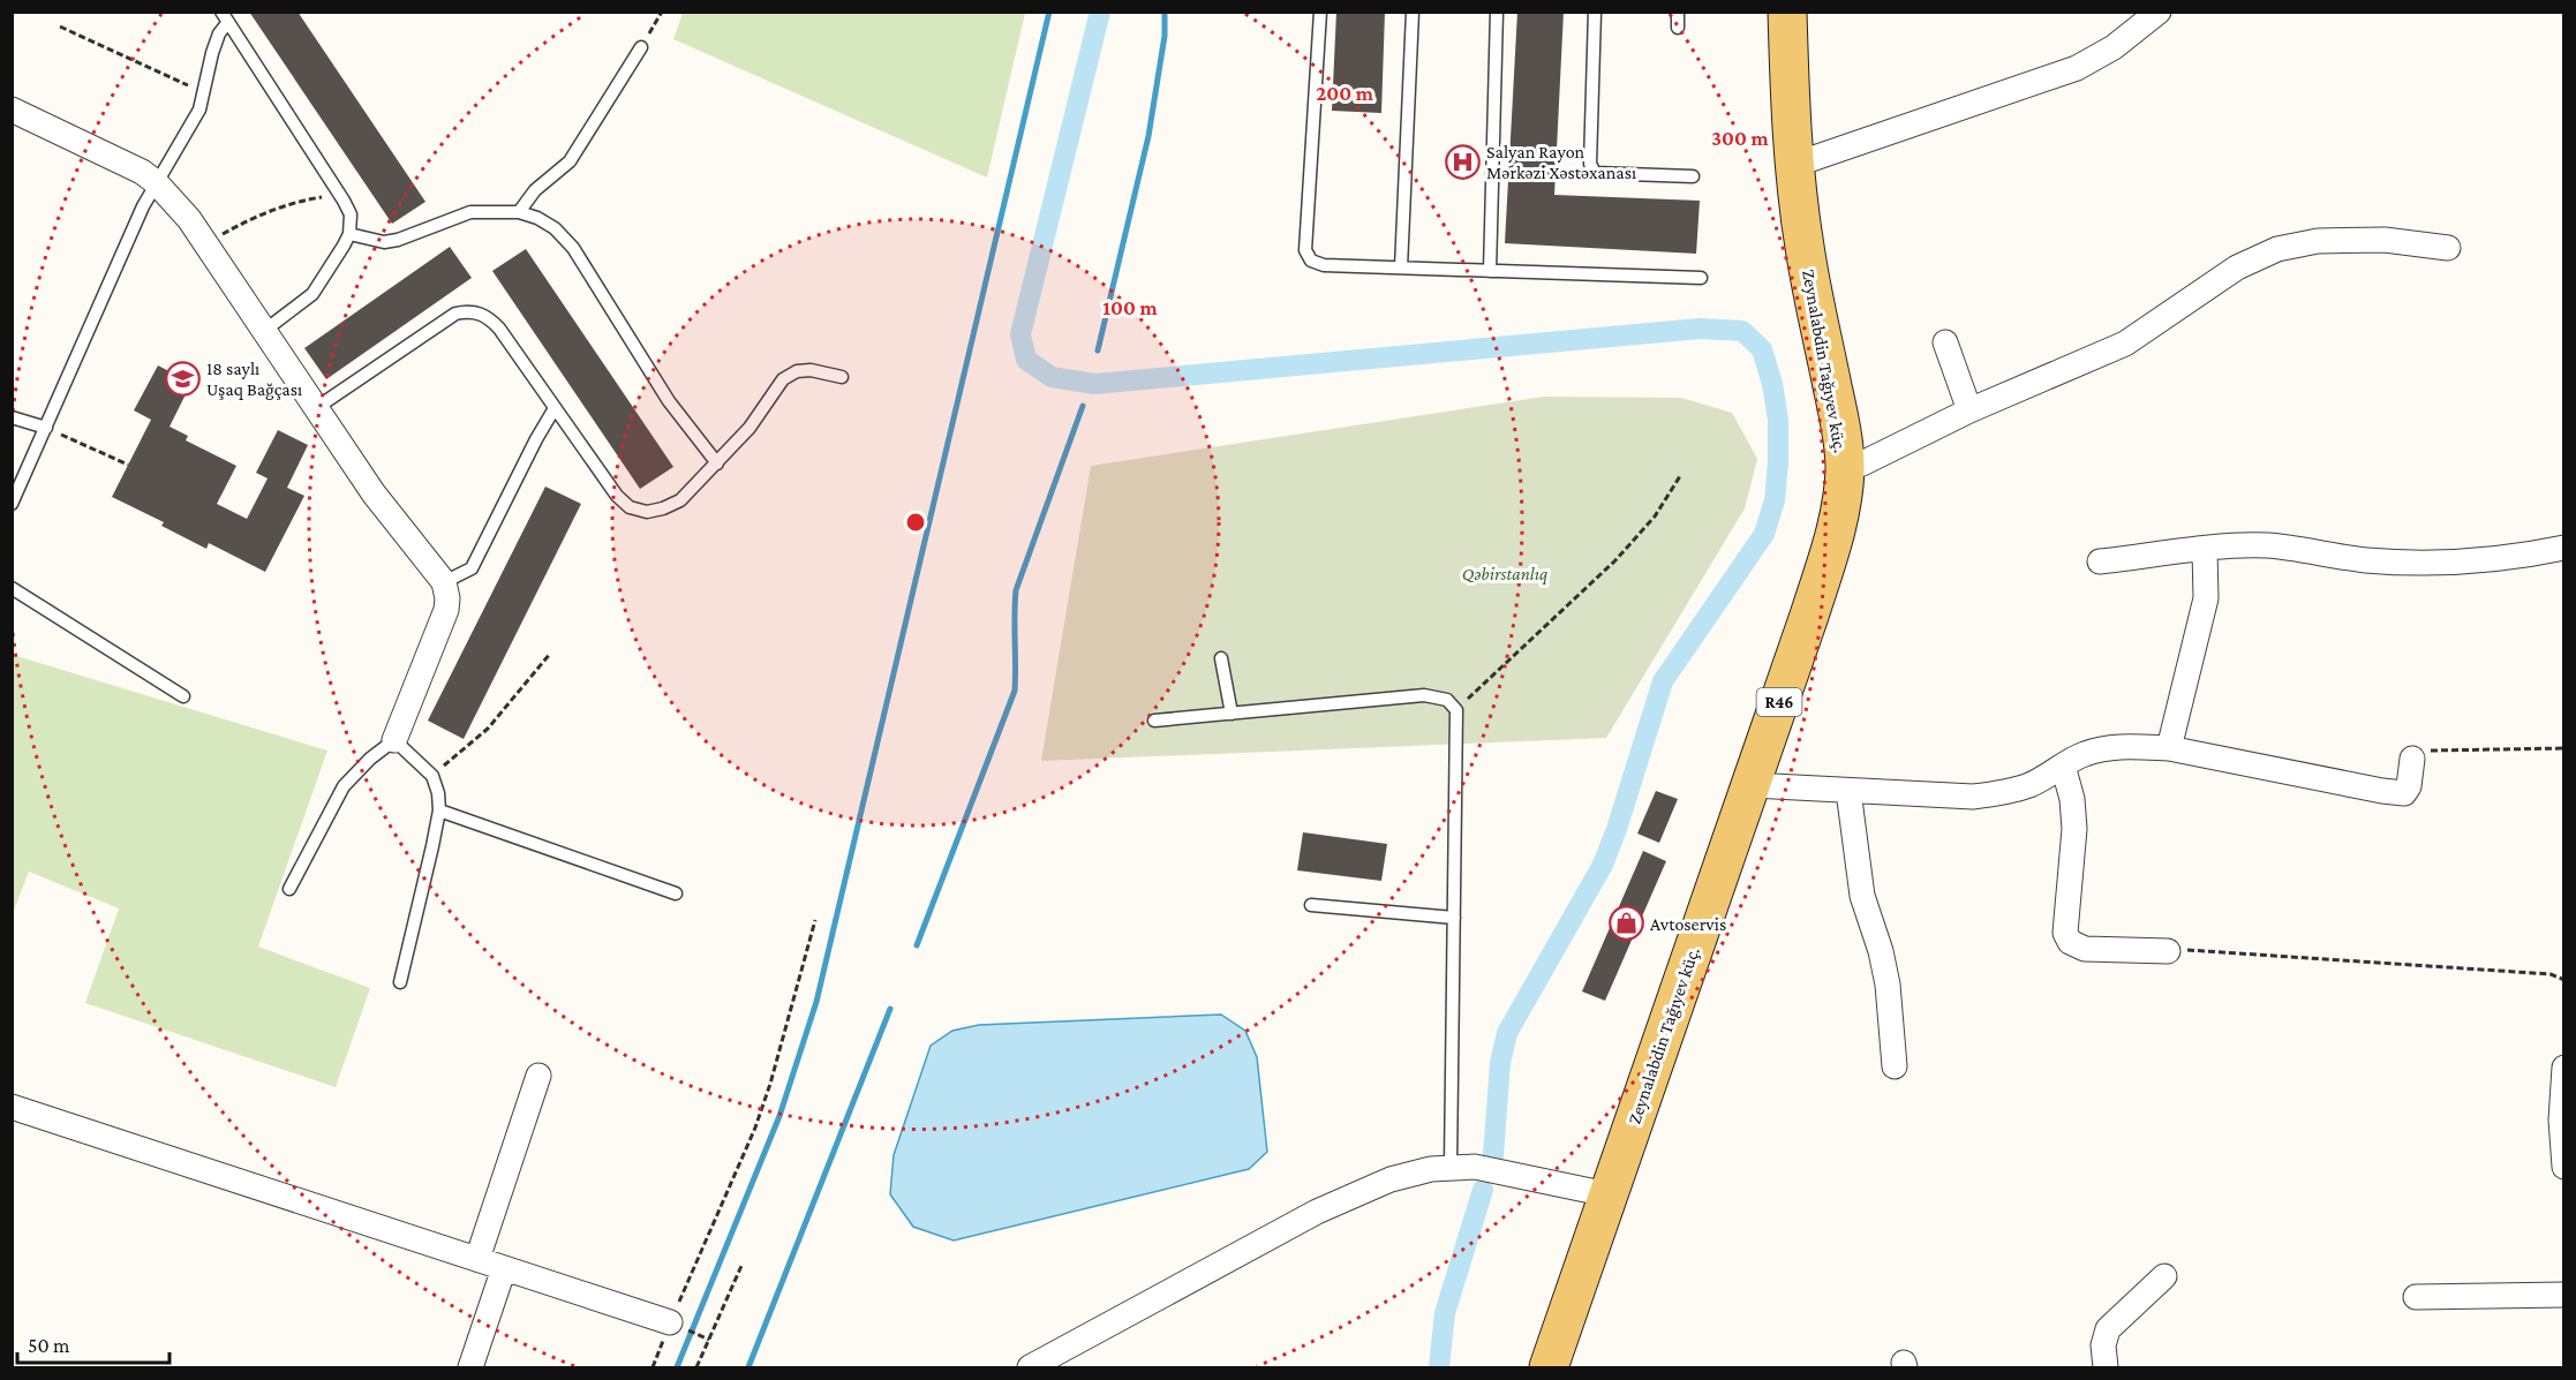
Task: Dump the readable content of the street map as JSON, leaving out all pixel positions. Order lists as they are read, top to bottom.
{
  "streets": {
    "main road": ["Zeynalabdin Tağıyev küç.", "R46"]
  },
  "parks": ["Qəbirstanlıq"],
  "places": {
    "hospital": ["Salyan Rayon Mərkəzi Xəstəxanası"],
    "school or university": ["18 saylı Uşaq Bağçası"],
    "shop": ["Avtoservis"]
  },
  "scale_bar": "50 m",
  "rings": ["200 m", "300 m", "100 m"]
}
